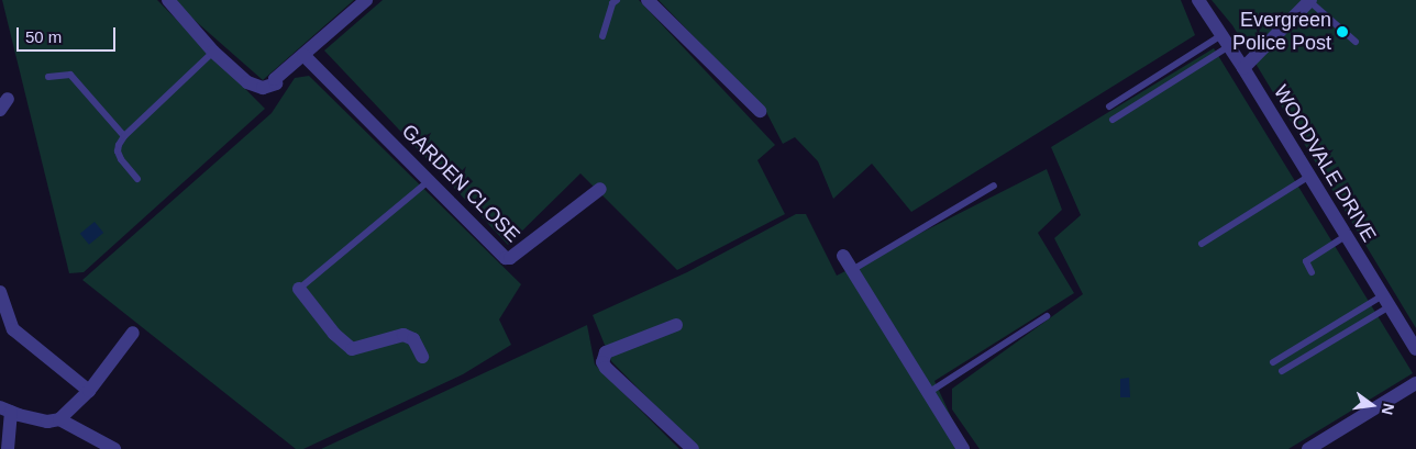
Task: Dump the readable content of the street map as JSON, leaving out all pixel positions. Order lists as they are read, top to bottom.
{
  "streets": {
    "street": ["WOODVALE DRIVE", "GARDEN CLOSE"]
  },
  "places": ["Evergreen Police Post"],
  "scale_bar": "50 m",
  "north": "right"
}
